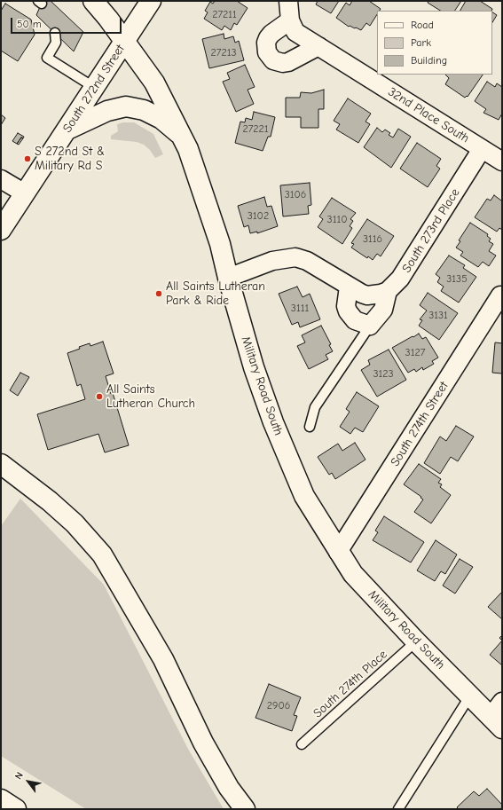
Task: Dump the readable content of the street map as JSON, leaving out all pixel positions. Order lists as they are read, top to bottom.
{
  "streets": {
    "main road": ["South 272nd Street", "Military Road South"],
    "street": ["32nd Place South", "South 273rd Place", "South 274th Street"],
    "lane": ["South 274th Place"]
  },
  "crossings": [
    ["South 272nd Street", "Military Road South"],
    ["32nd Place South", "South 273rd Place"],
    ["Military Road South", "South 274th Street"],
    ["Military Road South", "South 274th Place"]
  ],
  "places": ["S 272nd St & Military Rd S", "All Saints Lutheran Park & Ride", "All Saints Lutheran Church"],
  "house_numbers": [
    "27211",
    "27213",
    "27221",
    "3106",
    "3102",
    "3110",
    "3116",
    "3135",
    "3111",
    "3131",
    "3127",
    "3123",
    "2906"
  ],
  "legend": ["Road", "Park", "Building"],
  "scale_bar": "50 m",
  "north": "top left"
}
